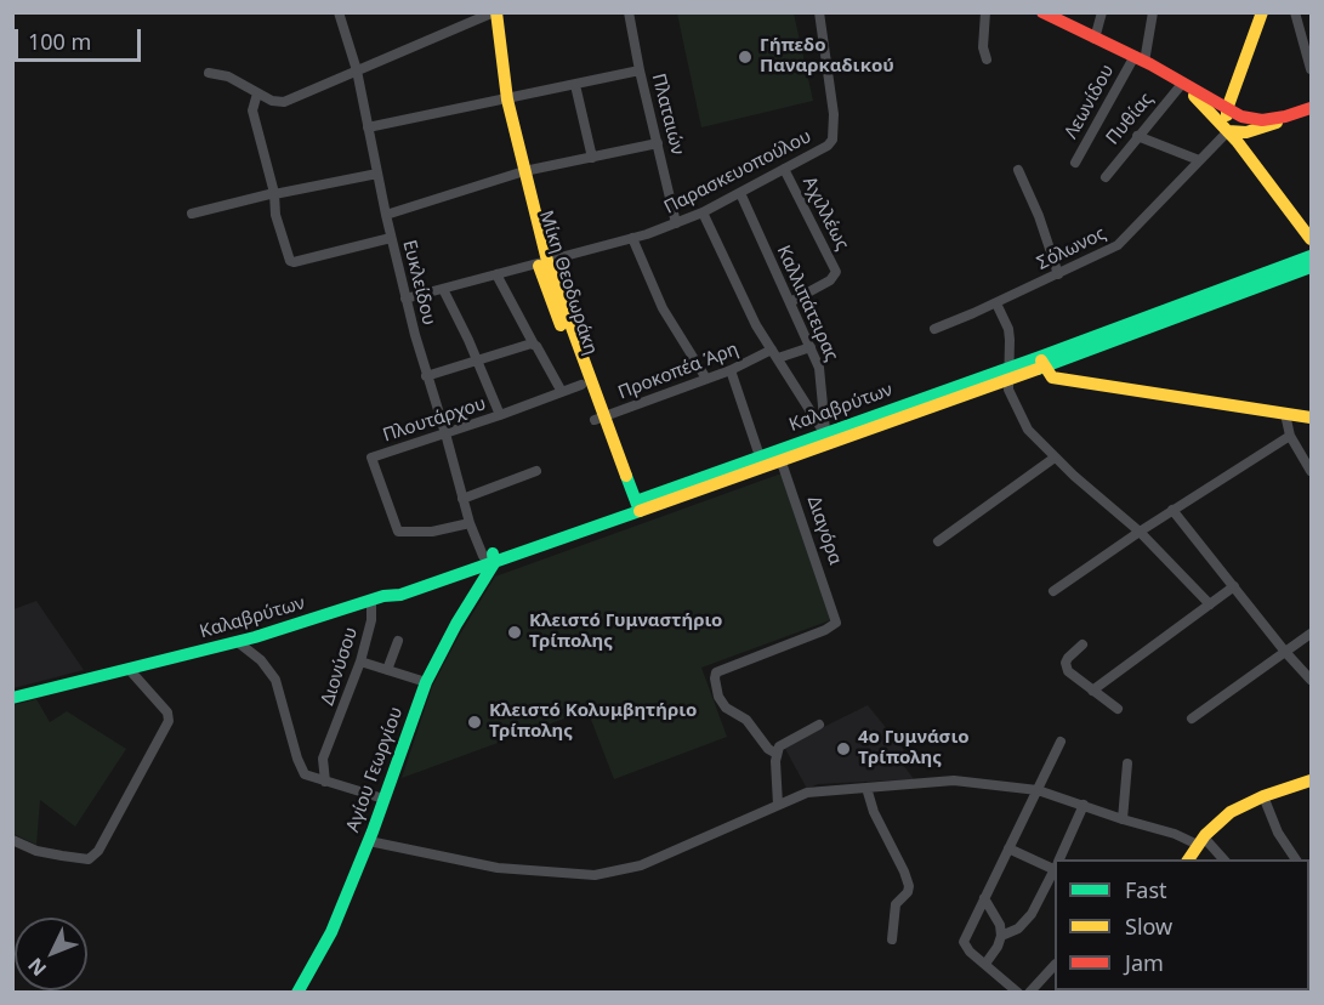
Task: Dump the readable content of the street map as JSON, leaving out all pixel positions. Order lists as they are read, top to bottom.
{
  "streets": {
    "main road": ["Μίκη Θεοδωράκη", "Καλαβρύτων", "Αγίου Γεωργίου"],
    "street": [
      "Λεωνίδου",
      "Πλαταιών",
      "Πυθίας",
      "Παρασκευοπούλου",
      "Αχιλλέως",
      "Σόλωνος",
      "Ευκλείδου",
      "Καλλιπάτειρας",
      "Προκοπέα Άρη",
      "Πλουτάρχου",
      "Διαγόρα",
      "Διονύσου"
    ]
  },
  "crossings": [
    ["Πλαταιών", "Παρασκευοπούλου"],
    ["Παρασκευοπούλου", "Αχιλλέως"],
    ["Παρασκευοπούλου", "Ευκλείδου"],
    ["Παρασκευοπούλου", "Μίκη Θεοδωράκη"],
    ["Παρασκευοπούλου", "Καλλιπάτειρας"],
    ["Αχιλλέως", "Καλλιπάτειρας"],
    ["Ευκλείδου", "Καλαβρύτων"],
    ["Ευκλείδου", "Πλουτάρχου"],
    ["Ευκλείδου", "Αγίου Γεωργίου"],
    ["Μίκη Θεοδωράκη", "Προκοπέα Άρη"],
    ["Μίκη Θεοδωράκη", "Καλαβρύτων"],
    ["Μίκη Θεοδωράκη", "Πλουτάρχου"],
    ["Καλλιπάτειρας", "Προκοπέα Άρη"],
    ["Καλλιπάτειρας", "Καλαβρύτων"],
    ["Καλαβρύτων", "Διαγόρα"],
    ["Καλαβρύτων", "Διονύσου"],
    ["Καλαβρύτων", "Αγίου Γεωργίου"]
  ],
  "places": [
    "Γήπεδο Παναρκαδικού",
    "Κλειστό Γυμναστήριο Τρίπολης",
    "Κλειστό Κολυμβητήριο Τρίπολης",
    "4ο Γυμνάσιο Τρίπολης"
  ],
  "legend": ["Fast", "Slow", "Jam"],
  "scale_bar": "100 m",
  "north": "bottom left"
}
